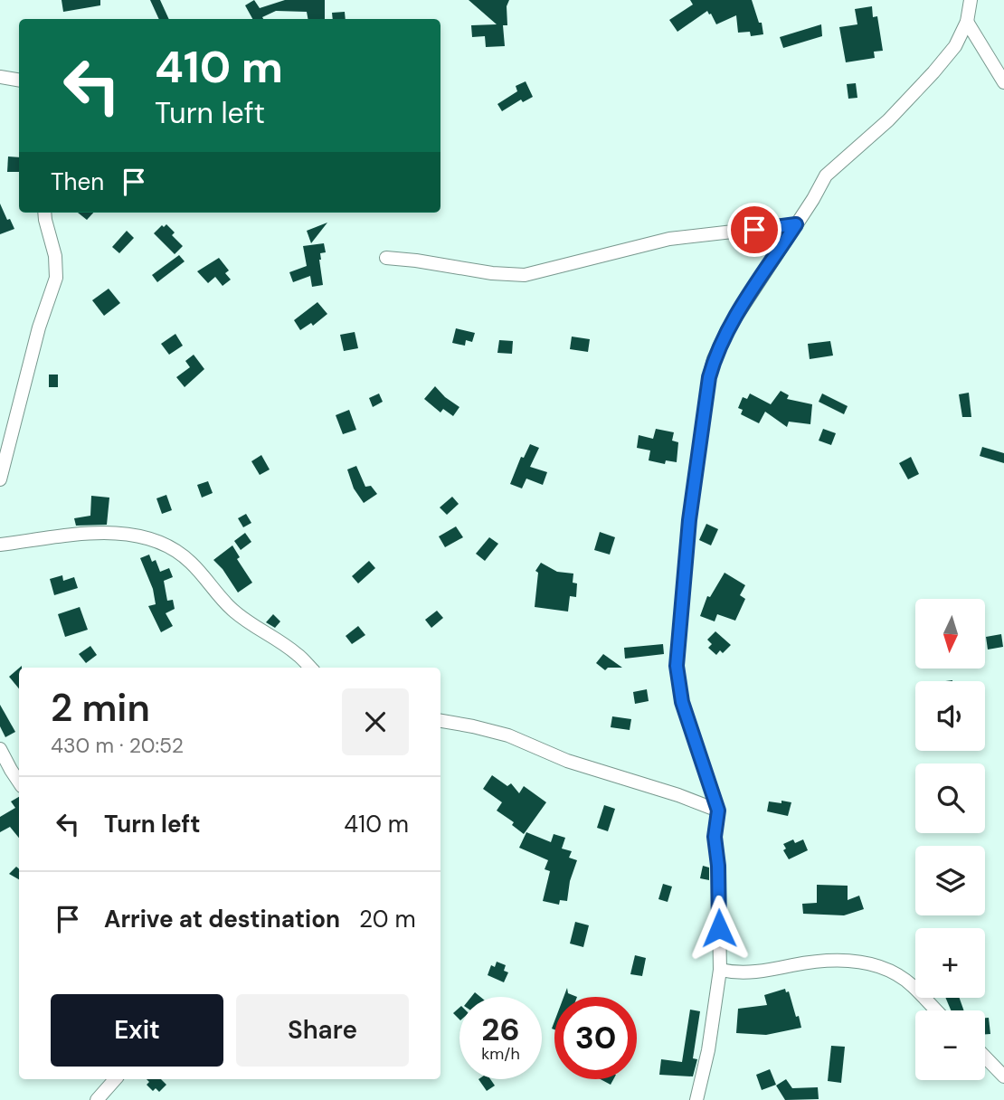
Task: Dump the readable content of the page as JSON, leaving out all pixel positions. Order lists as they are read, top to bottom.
{
  "north": "bottom",
  "page": {
    "turn": ["410 m", "Turn left"],
    "then": "Then",
    "map_buttons": ["+", "−"],
    "heading": ["2 min", "430 m · 20:52"],
    "list": [
      {
        "name": "Turn left",
        "value": "410 m"
      },
      {
        "name": "Arrive at destination",
        "value": "20 m"
      }
    ],
    "buttons": ["Exit", "Share"],
    "speed": "26 km/h",
    "limit": "30"
  }
}
